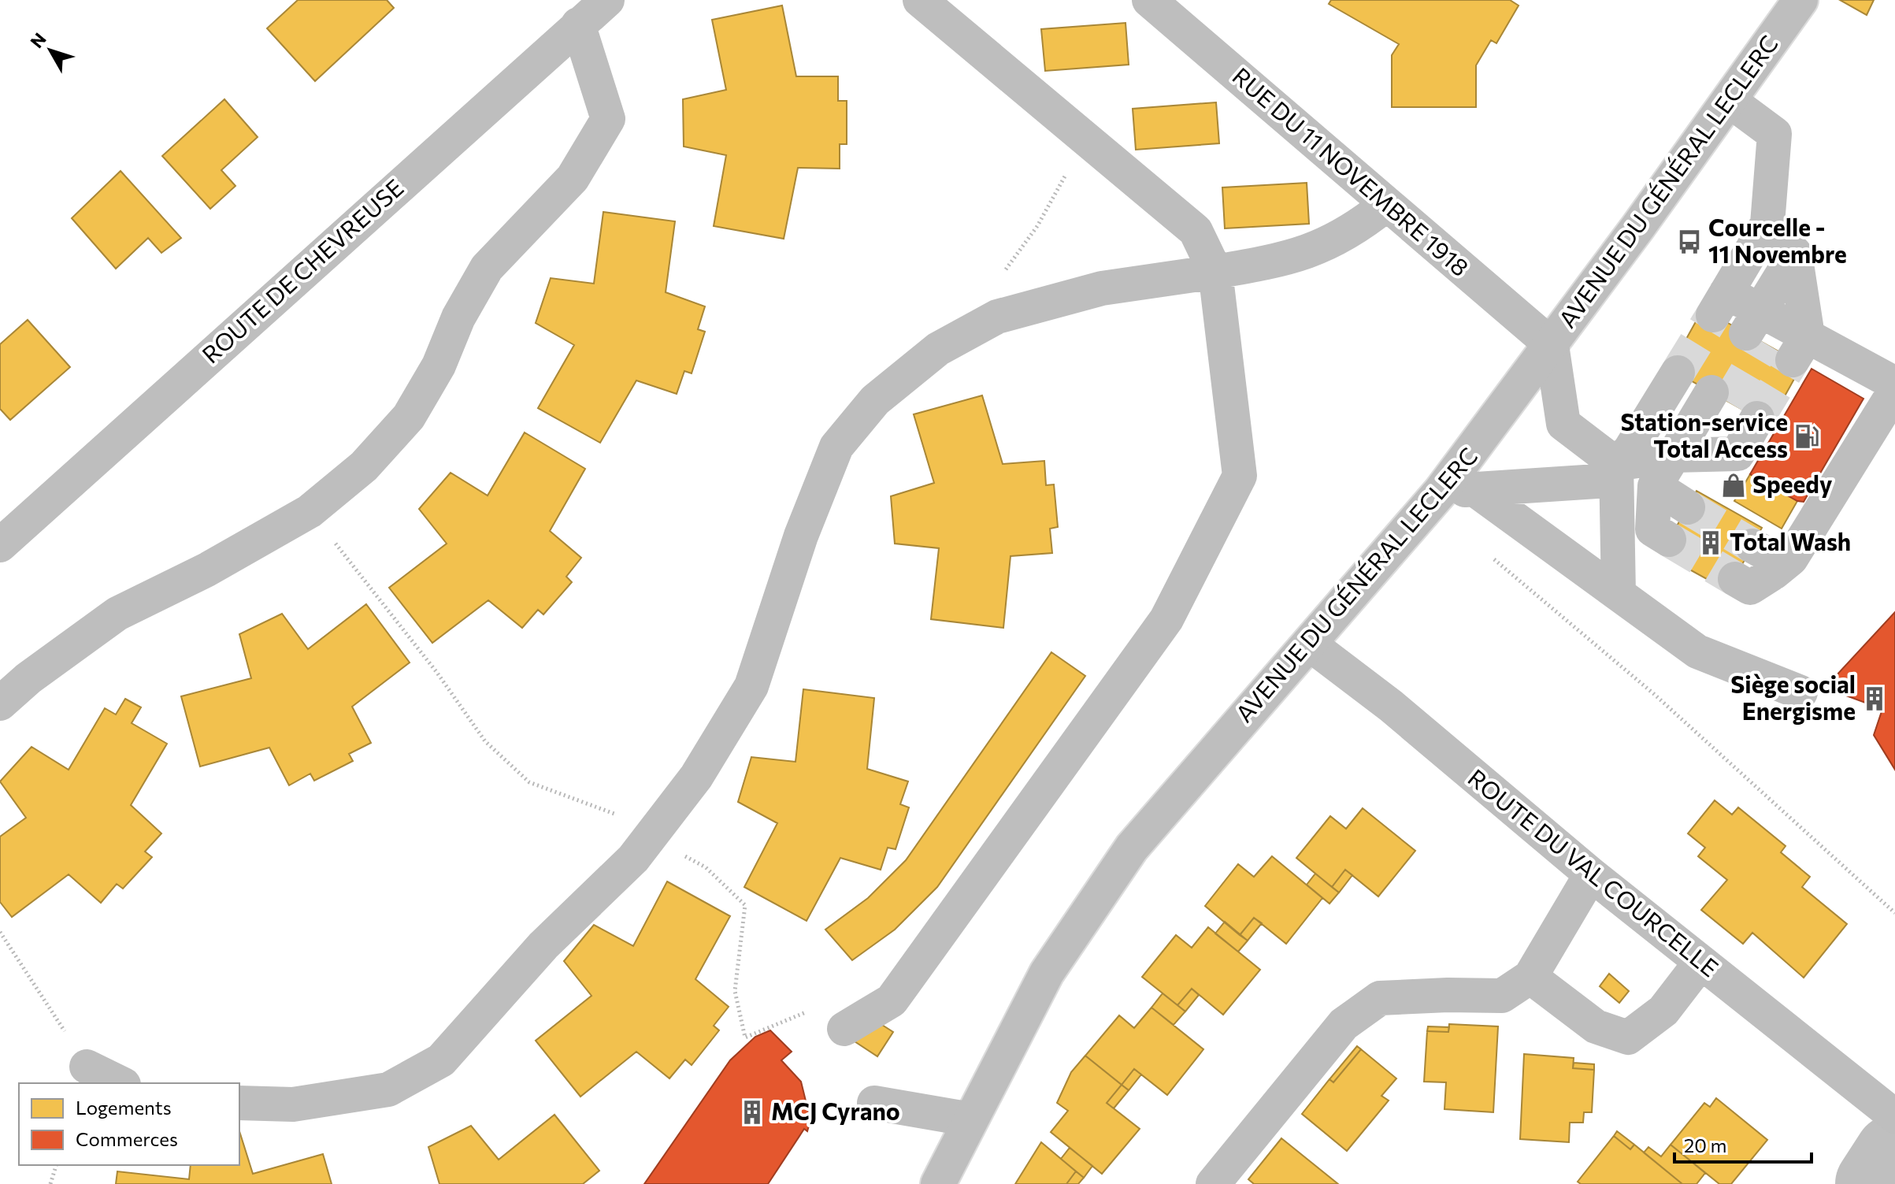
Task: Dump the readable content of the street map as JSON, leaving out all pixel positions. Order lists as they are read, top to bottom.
{
  "streets": {
    "street": [
      "RUE DU 11 NOVEMBRE 1918",
      "AVENUE DU GÉNÉRAL LECLERC",
      "ROUTE DE CHEVREUSE",
      "ROUTE DU VAL COURCELLE"
    ]
  },
  "crossings": [
    ["RUE DU 11 NOVEMBRE 1918", "AVENUE DU GÉNÉRAL LECLERC"],
    ["AVENUE DU GÉNÉRAL LECLERC", "ROUTE DU VAL COURCELLE"]
  ],
  "places": {
    "bus stop": ["Courcelle - 11 Novembre"],
    "fuel station": ["Station-service Total Access"],
    "shop": ["Speedy"],
    "building": ["Total Wash", "Siège social Energisme", "MCJ Cyrano"]
  },
  "legend": ["Logements", "Commerces"],
  "scale_bar": "20 m",
  "north": "top left"
}
